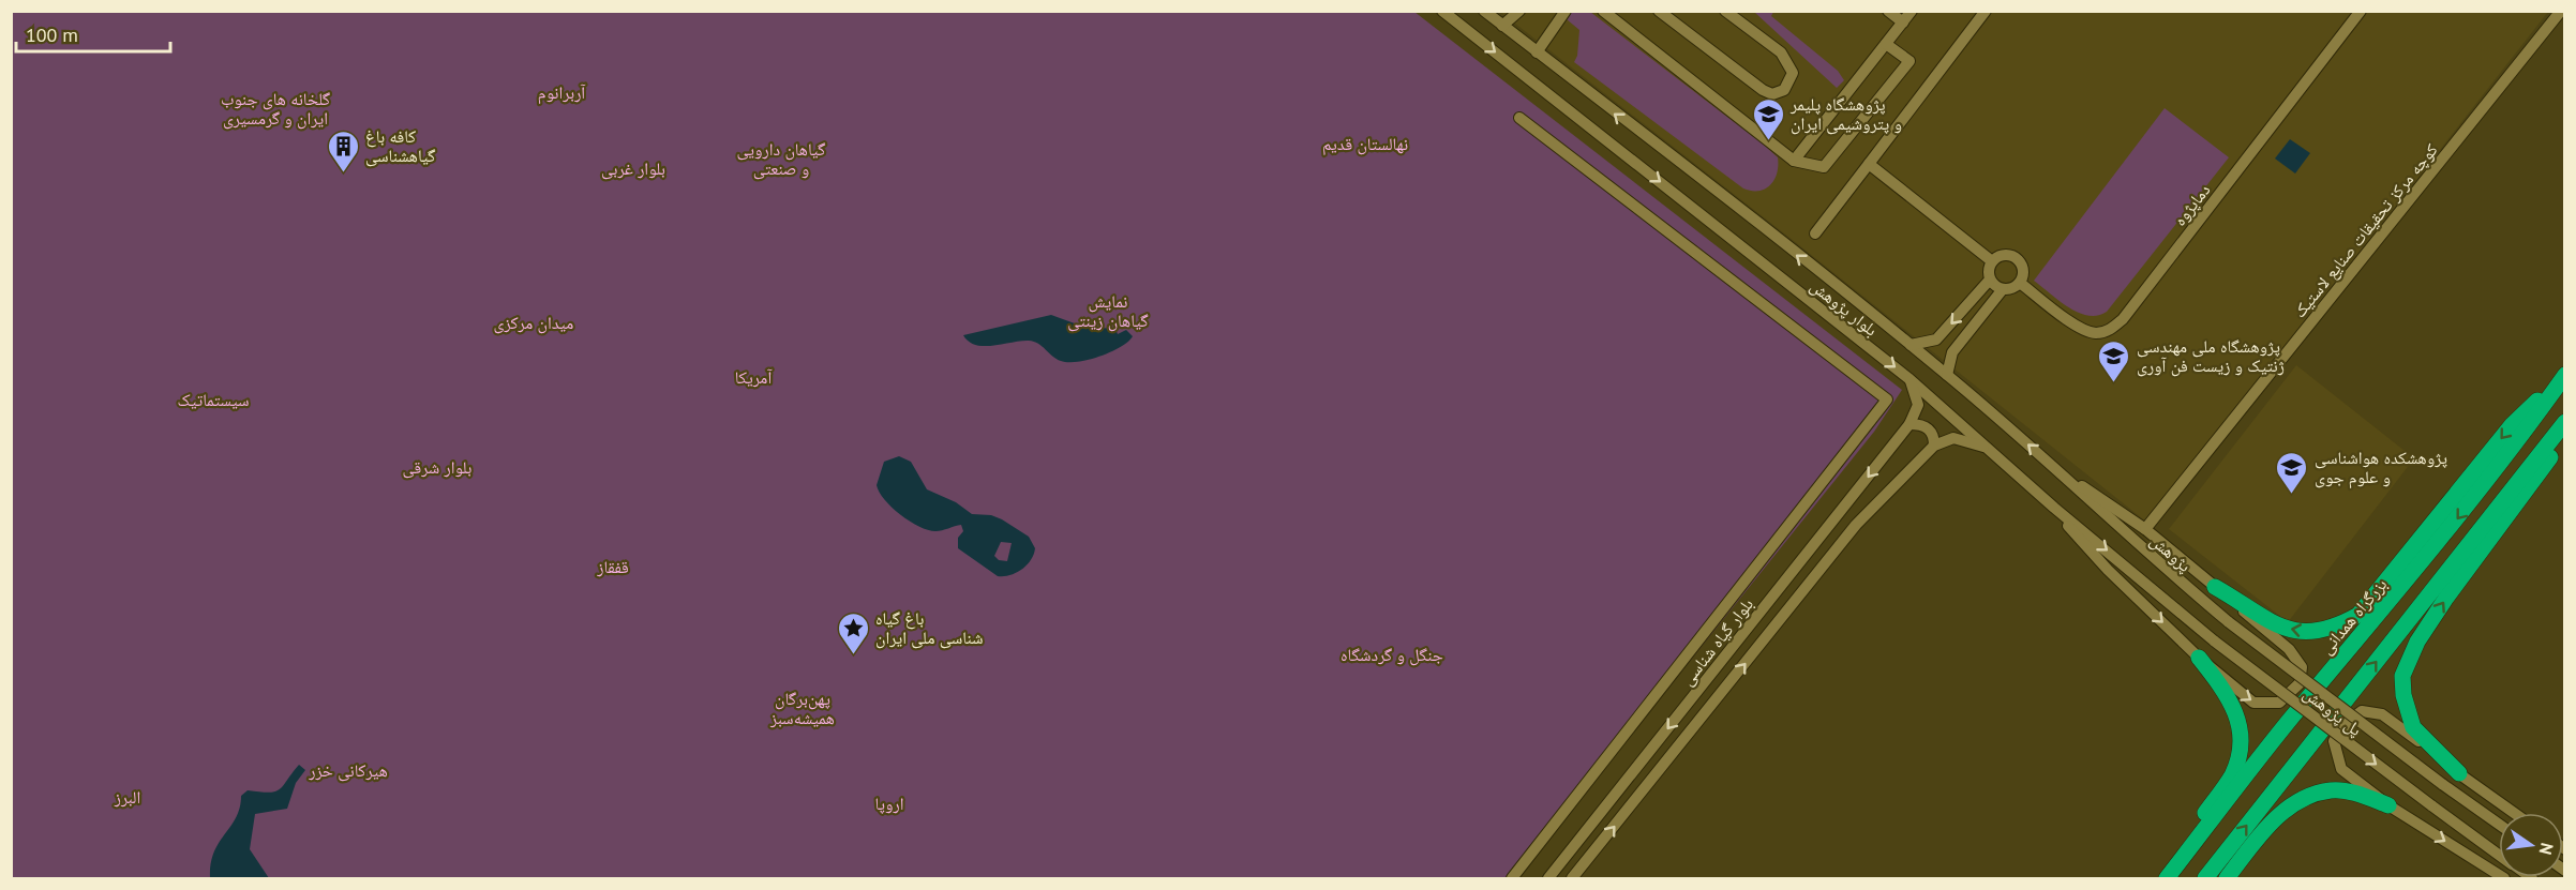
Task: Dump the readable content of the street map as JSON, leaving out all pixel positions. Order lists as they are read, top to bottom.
{
  "streets": {
    "highway": ["بزرگراه همدانی"],
    "street": [
      "دماپژوه",
      "کوچه مرکز تحقیقات صنایع لاستیک",
      "بلوار پژوهش",
      "پژوهش",
      "بلوار گیاه شناسی",
      "پل پژوهش"
    ]
  },
  "crossings": [
    ["بلوار پژوهش", "پژوهش"],
    ["بلوار پژوهش", "پل پژوهش"],
    ["پژوهش", "پل پژوهش"]
  ],
  "parks": [
    "آربرانوم",
    "گلخانه های جنوب ایران و گرمسیری",
    "نهالستان قدیم",
    "گیاهان دارویی و صنعتی",
    "بلوار غربی",
    "نمایش گیاهان زینتی",
    "میدان مرکزی",
    "آمریکا",
    "سیستماتیک",
    "بلوار شرقی",
    "قفقاز",
    "جنگل و گردشگاه",
    "پهن‌برگان همیشه‌سبز",
    "هیرکانی خزر",
    "البرز",
    "اروپا"
  ],
  "places": {
    "school or university": ["پژوهشگاه پلیمر و پتروشیمی ایران", "پژوهشگاه ملی مهندسی ژنتیک و زیست فن آوری", "پژوهشکده هواشناسی و علوم جوی"],
    "building": ["کافه باغ گیاهشناسی"],
    "place": ["باغ گیاه‌ شناسی ملی ایران"]
  },
  "scale_bar": "100 m",
  "north": "right"
}
